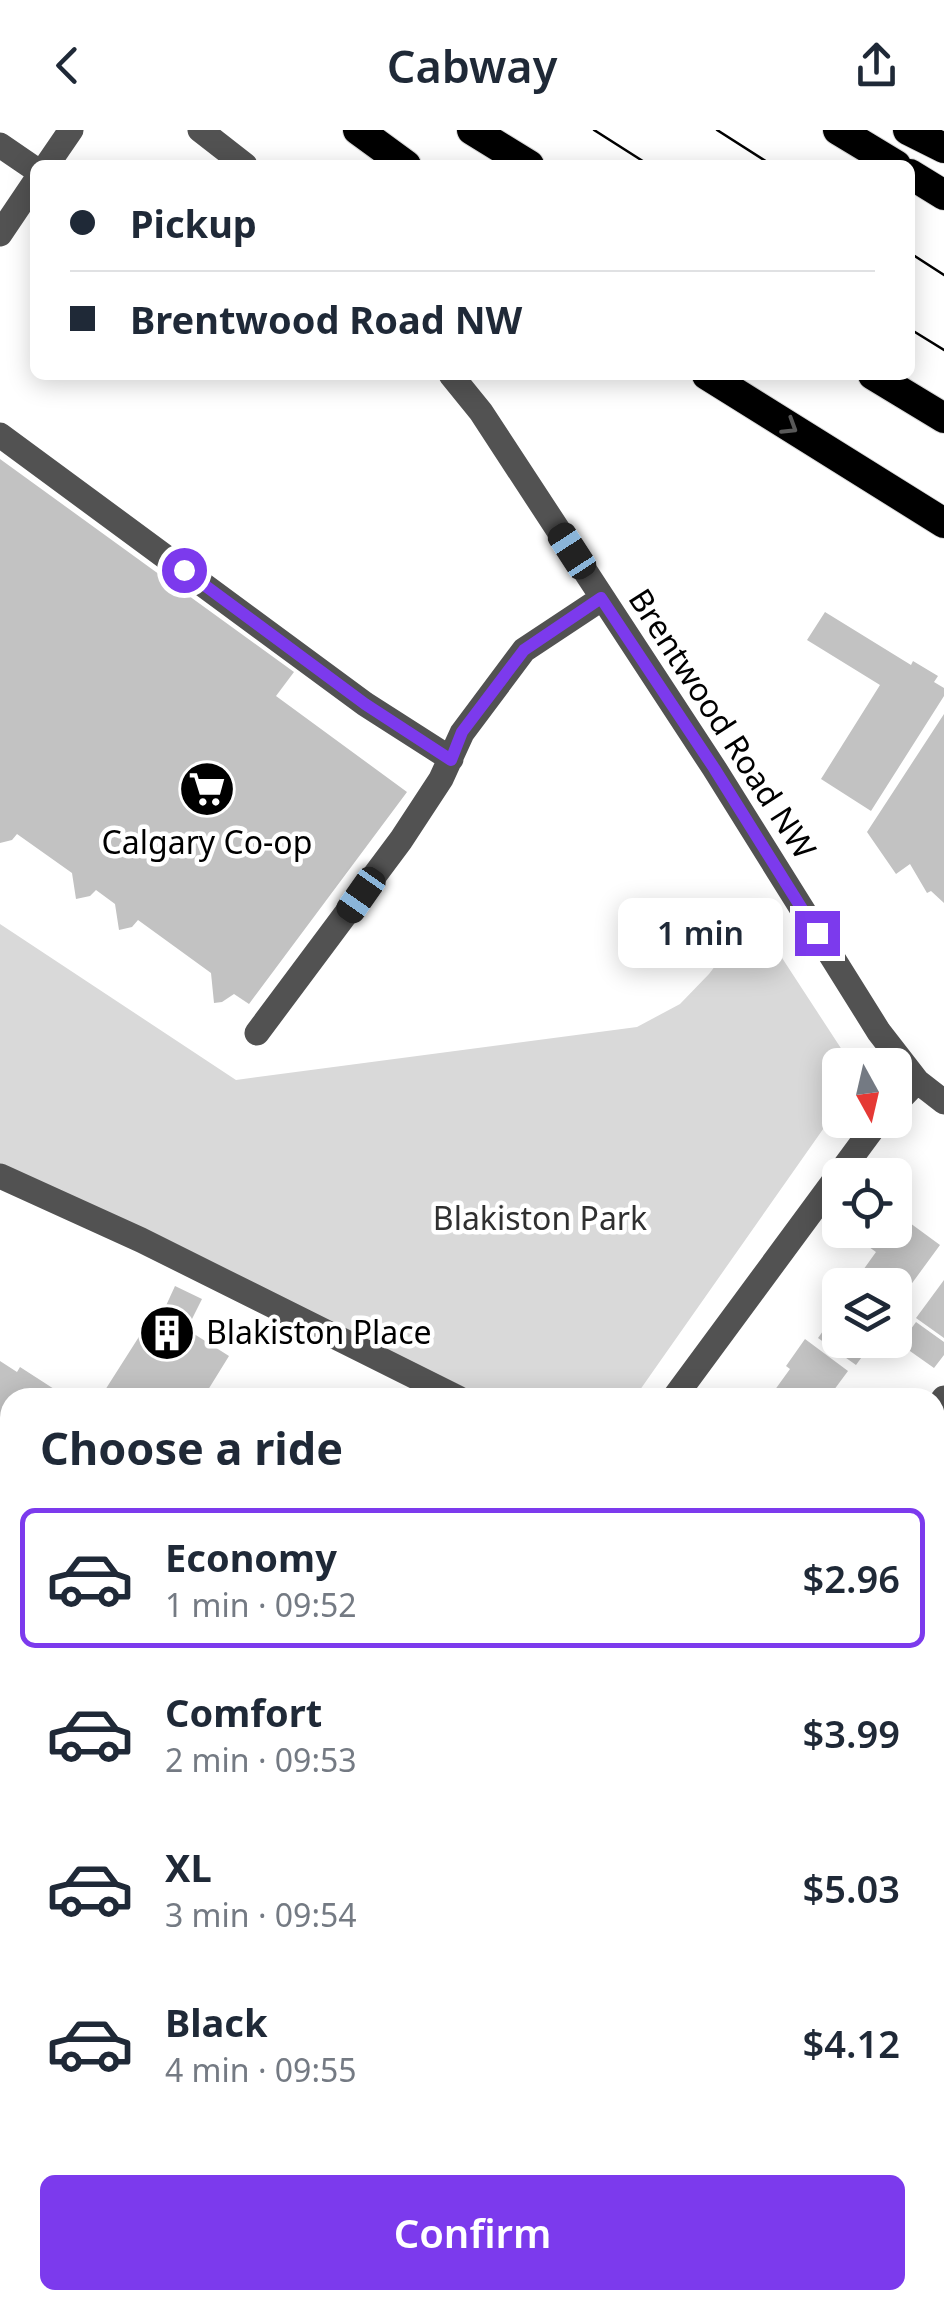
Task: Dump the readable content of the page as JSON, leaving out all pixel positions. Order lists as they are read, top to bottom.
{
  "streets": {
    "street": ["Brentwood Road NW"]
  },
  "parks": ["Blakiston Park"],
  "places": {
    "supermarket": ["Calgary Co-op"],
    "building": ["Blakiston Place"]
  },
  "north": "bottom",
  "page": {
    "header": "Cabway",
    "banner": ["Pickup", "Brentwood Road NW"],
    "bubble": "1 min",
    "heading": "Choose a ride",
    "list": [
      {
        "name": "Economy",
        "note": "1 min · 09:52",
        "value": "$2.96"
      },
      {
        "name": "Comfort",
        "note": "2 min · 09:53",
        "value": "$3.99"
      },
      {
        "name": "XL",
        "note": "3 min · 09:54",
        "value": "$5.03"
      },
      {
        "name": "Black",
        "note": "4 min · 09:55",
        "value": "$4.12"
      }
    ],
    "buttons": "Confirm"
  }
}
